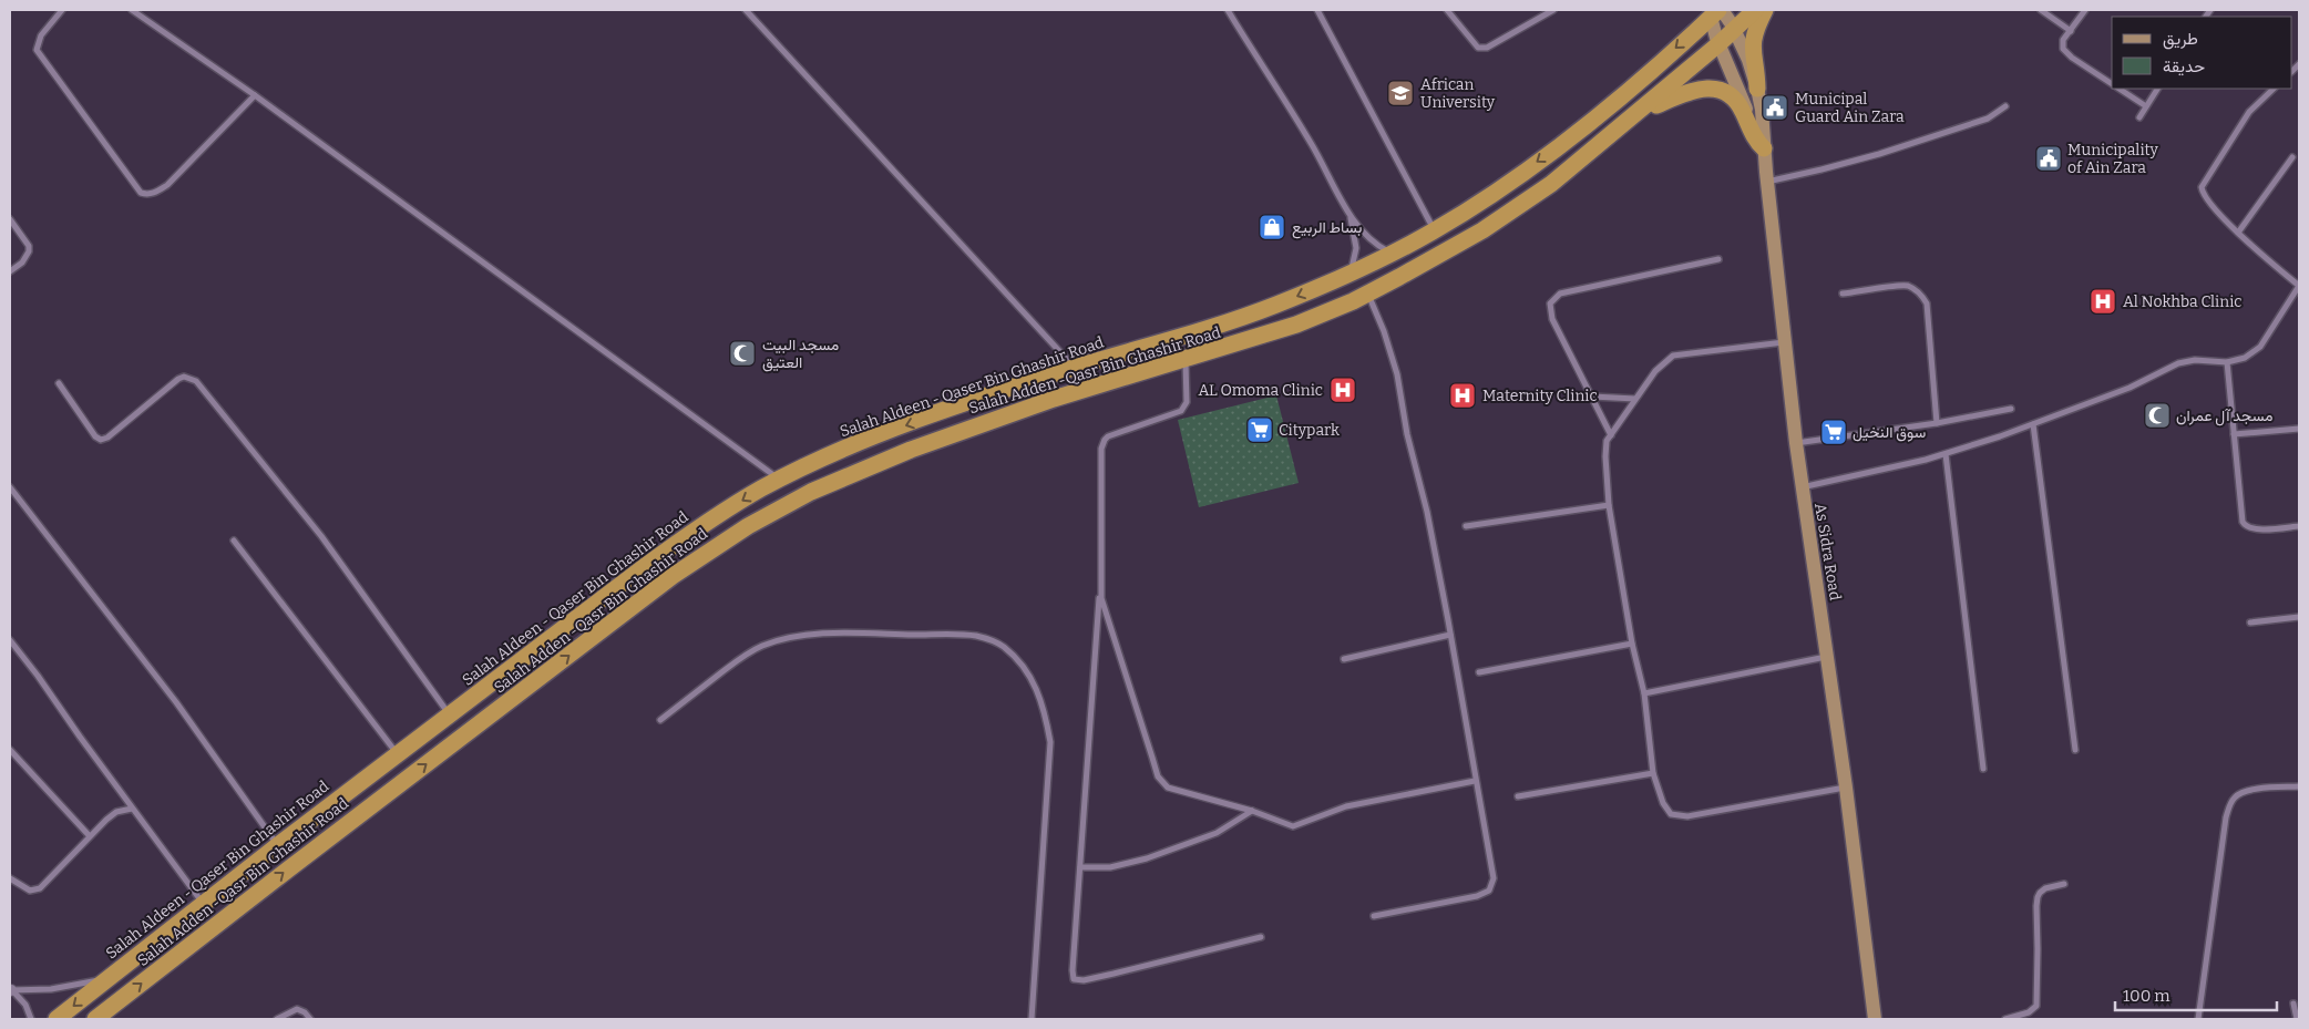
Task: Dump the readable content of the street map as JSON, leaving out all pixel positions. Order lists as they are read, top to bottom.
{
  "streets": {
    "highway": ["Salah Adden -Qasr Bin Ghashir Road", "Salah Aldeen - Qaser Bin Ghashir Road"],
    "main road": ["As Sidra Road"]
  },
  "crossings": [
    ["Salah Adden -Qasr Bin Ghashir Road", "As Sidra Road"],
    ["Salah Aldeen - Qaser Bin Ghashir Road", "As Sidra Road"]
  ],
  "one_way": ["Salah Adden -Qasr Bin Ghashir Road", "Salah Aldeen - Qaser Bin Ghashir Road"],
  "places": {
    "school or university": ["African University"],
    "public building": ["Municipal Guard Ain Zara", "Municipality of Ain Zara"],
    "shop": ["بساط الربيع"],
    "hospital": ["Al Nokhba Clinic", "AL Omoma Clinic", "Maternity Clinic"],
    "mosque": ["مسجد البيت العتيق", "مسجد آل عمران"],
    "supermarket": ["Citypark", "سوق النخيل"]
  },
  "legend": ["طريق", "حديقة"],
  "scale_bar": "100 m"
}
